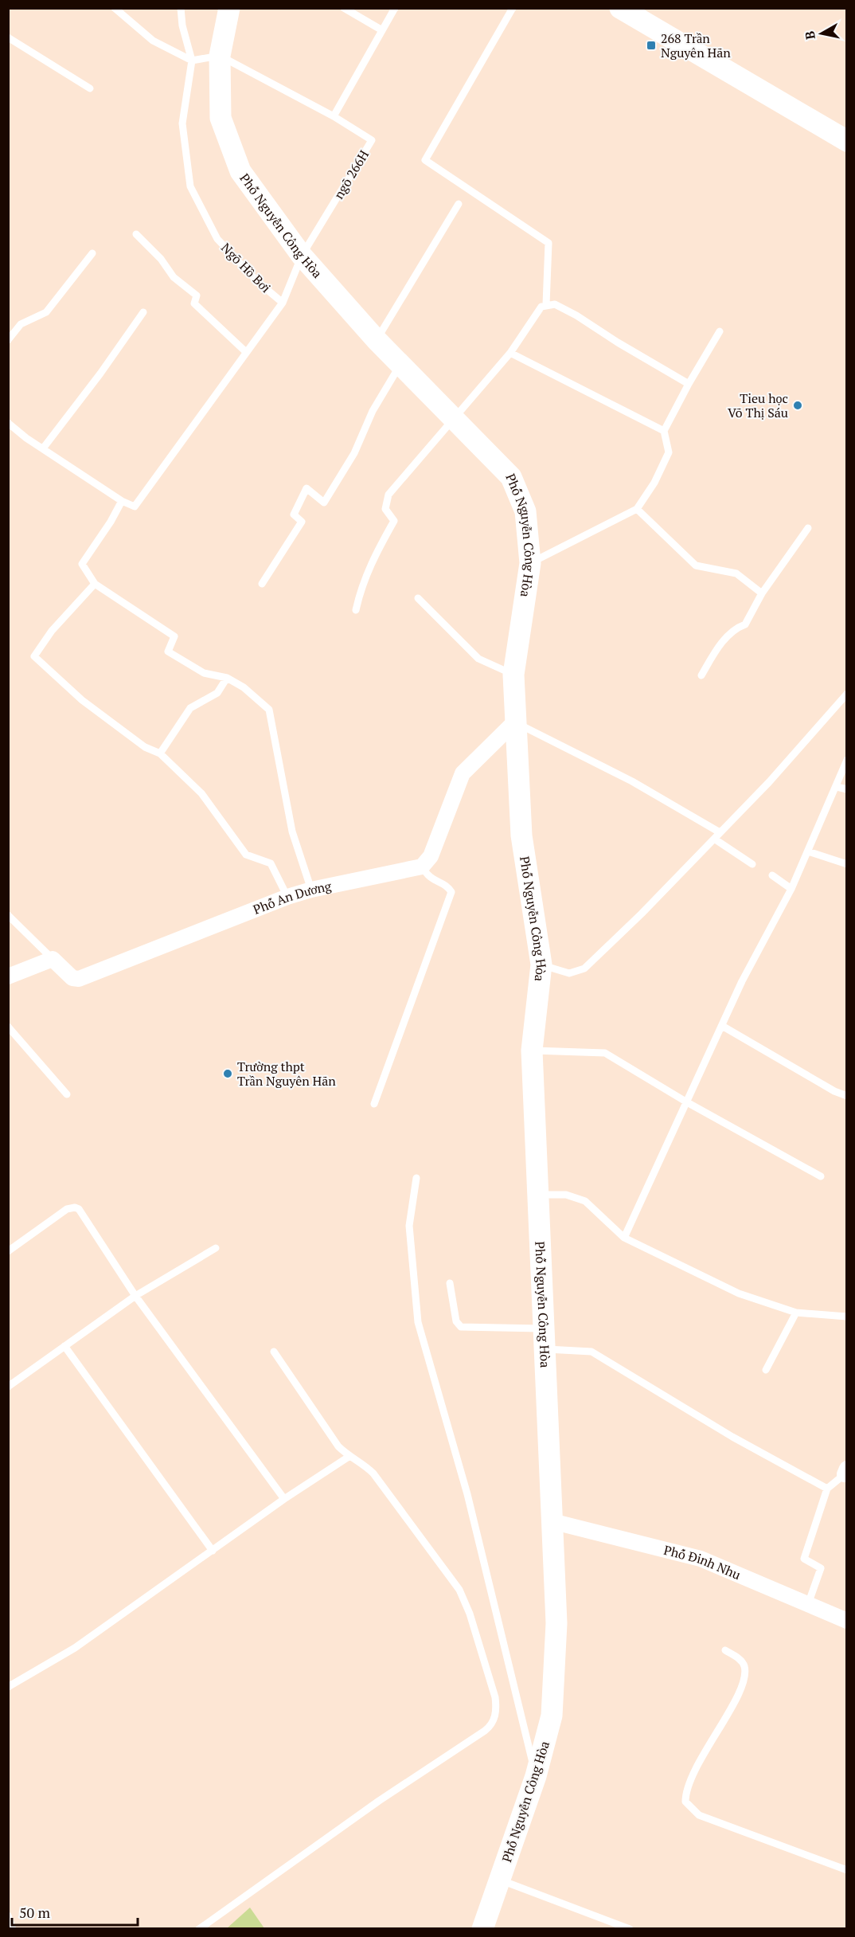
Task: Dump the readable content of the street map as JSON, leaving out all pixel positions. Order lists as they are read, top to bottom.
{
  "streets": {
    "street": ["Phố Nguyễn Công Hòa", "Phố An Dương", "Phố Đinh Nhu"],
    "lane": ["ngõ 266H", "Ngõ Hồ Bơi"]
  },
  "crossings": [
    ["ngõ 266H", "Phố Nguyễn Công Hòa"],
    ["Phố Nguyễn Công Hòa", "Phố Đinh Nhu"]
  ],
  "places": {
    "transit": ["268 Trần Nguyên Hãn"],
    "other": ["Tieu học Võ Thị Sáu", "Trường thpt Trần Nguyên Hãn"]
  },
  "scale_bar": "50 m",
  "north": "left"
}
